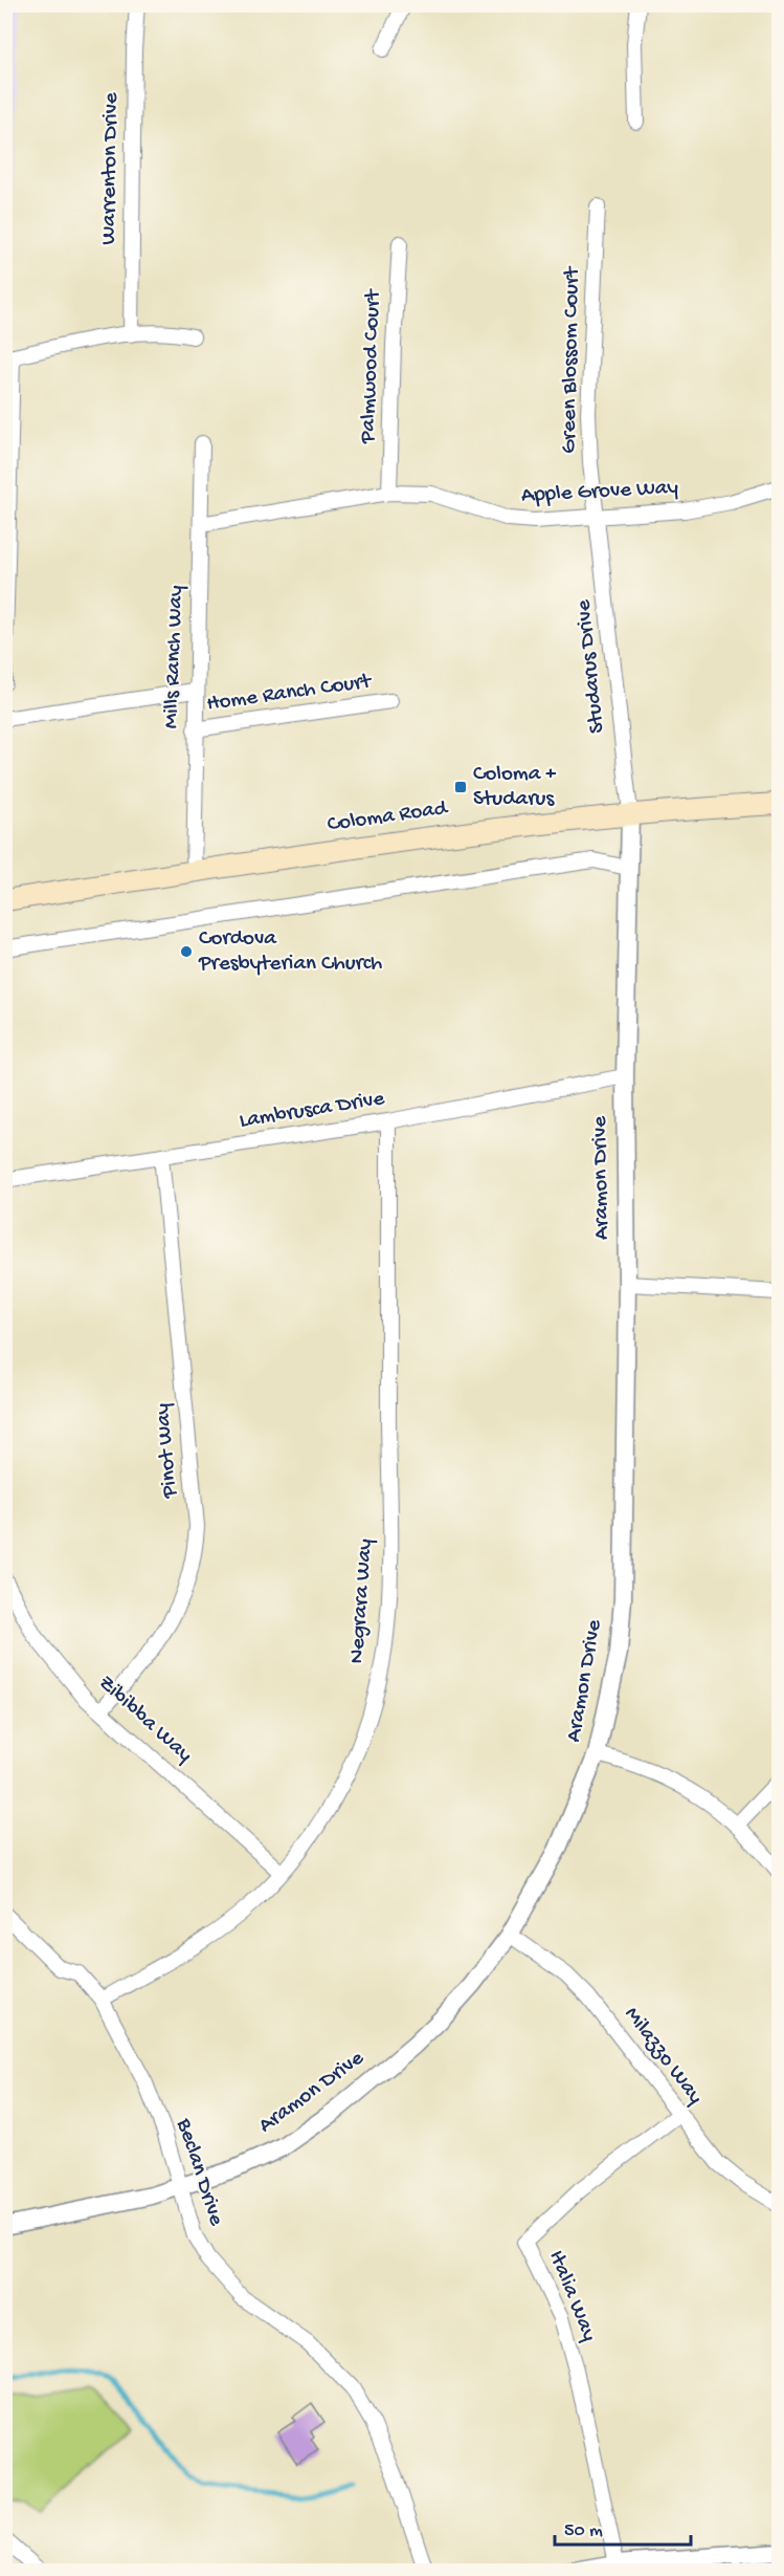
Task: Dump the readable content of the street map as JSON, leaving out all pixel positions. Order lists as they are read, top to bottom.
{
  "streets": {
    "main road": ["Coloma Road"],
    "street": [
      "Warrenton Drive",
      "Green Blossom Court",
      "Palmwood Court",
      "Apple Grove Way",
      "Mills Ranch Way",
      "Studarus Drive",
      "Home Ranch Court",
      "Lambrusca Drive",
      "Aramon Drive",
      "Pinot Way",
      "Negrara Way",
      "Zibibba Way",
      "Milazzo Way",
      "Beclan Drive",
      "Italia Way"
    ]
  },
  "crossings": [
    ["Green Blossom Court", "Apple Grove Way"],
    ["Green Blossom Court", "Studarus Drive"],
    ["Palmwood Court", "Apple Grove Way"],
    ["Apple Grove Way", "Mills Ranch Way"],
    ["Apple Grove Way", "Studarus Drive"],
    ["Mills Ranch Way", "Home Ranch Court"],
    ["Mills Ranch Way", "Coloma Road"],
    ["Studarus Drive", "Coloma Road"],
    ["Studarus Drive", "Aramon Drive"],
    ["Coloma Road", "Aramon Drive"],
    ["Lambrusca Drive", "Aramon Drive"],
    ["Lambrusca Drive", "Pinot Way"],
    ["Lambrusca Drive", "Negrara Way"],
    ["Aramon Drive", "Milazzo Way"],
    ["Aramon Drive", "Beclan Drive"],
    ["Pinot Way", "Zibibba Way"],
    ["Negrara Way", "Zibibba Way"],
    ["Negrara Way", "Beclan Drive"],
    ["Milazzo Way", "Italia Way"]
  ],
  "places": {
    "transit": ["Coloma + Studarus"],
    "other": ["Cordova Presbyterian Church"]
  },
  "scale_bar": "50 m"
}
